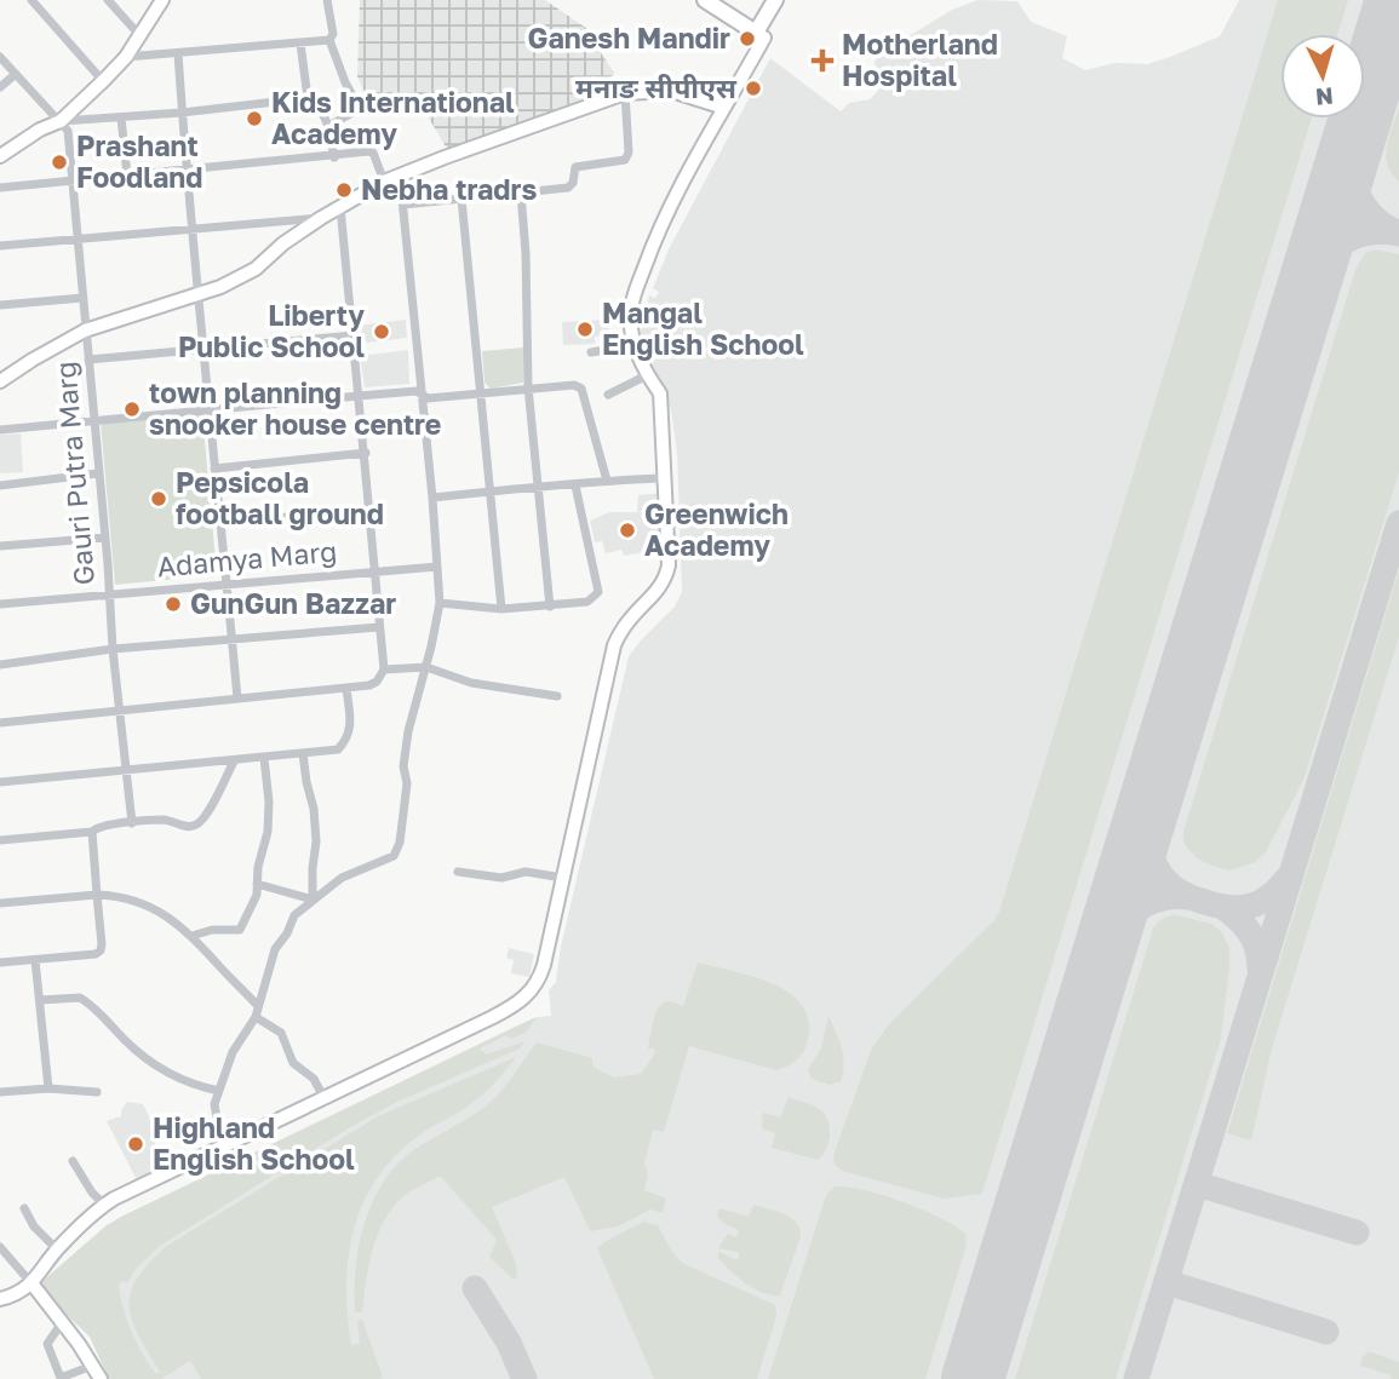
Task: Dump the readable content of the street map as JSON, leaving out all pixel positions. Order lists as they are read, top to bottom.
{
  "streets": {
    "street": ["Gauri Putra Marg", "Adamya Marg"]
  },
  "crossings": [
    ["Gauri Putra Marg", "Adamya Marg"]
  ],
  "places": {
    "other": [
      "Ganesh Mandir",
      "मनाङ सीपीएस",
      "Kids International Academy",
      "Prashant Foodland",
      "Nebha tradrs",
      "Mangal English School",
      "Liberty Public School",
      "town planning snooker house centre",
      "Pepsicola football ground",
      "Greenwich Academy",
      "GunGun Bazzar",
      "Highland English School"
    ],
    "health": ["Motherland Hospital"]
  },
  "north": "bottom"
}
